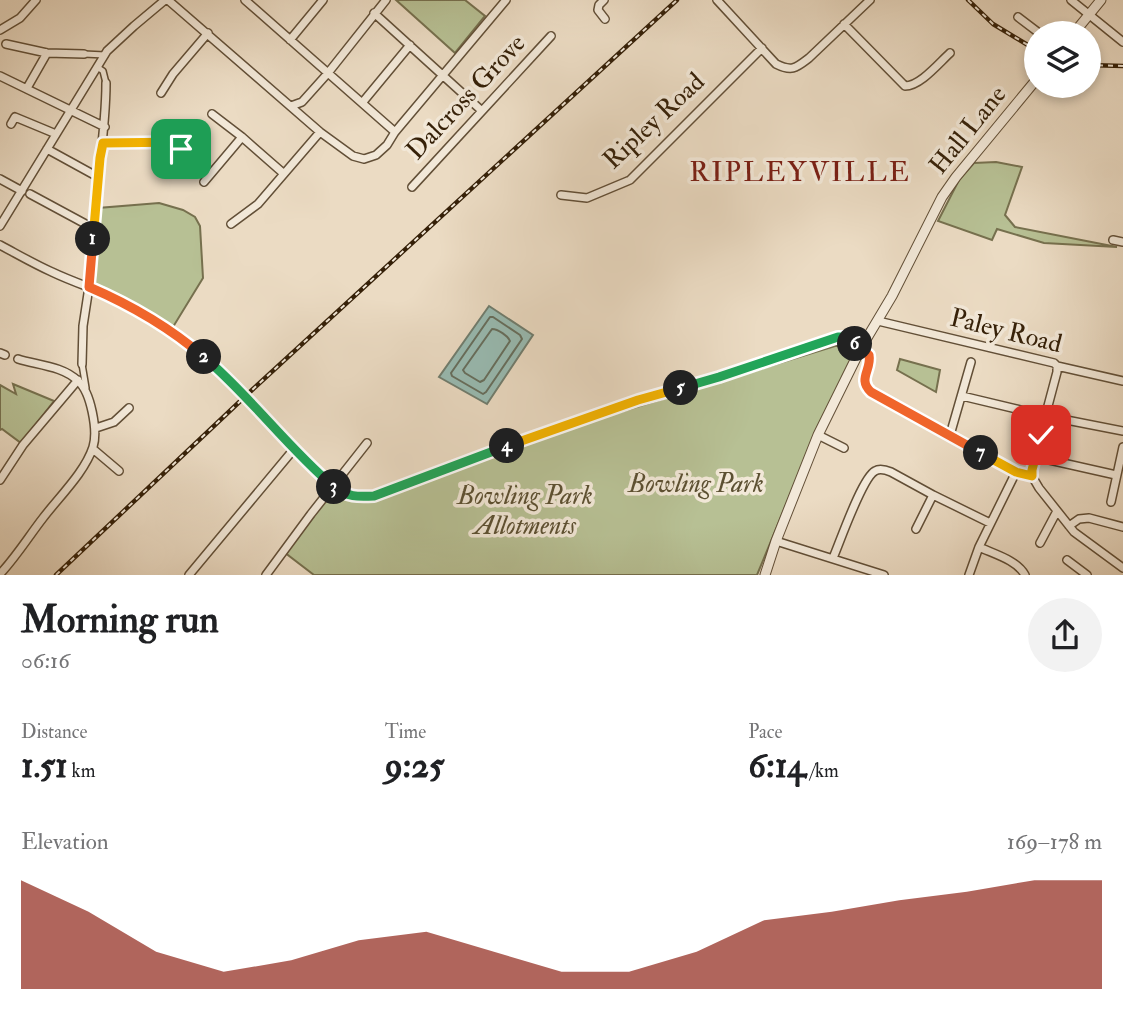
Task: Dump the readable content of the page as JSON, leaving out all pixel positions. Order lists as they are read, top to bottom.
{
  "streets": {
    "street": [
      "Dalcross Grove",
      "Ripley Road",
      "Hall Lane",
      "Paley Road"
    ]
  },
  "crossings": [
    ["Hall Lane", "Paley Road"]
  ],
  "districts": ["RIPLEYVILLE"],
  "parks": ["Bowling Park", "Bowling Park Allotments"],
  "page": {
    "pins": [
      "1",
      "6",
      "2",
      "5",
      "4",
      "7",
      "3"
    ],
    "heading": ["Morning run", "06:16"],
    "stats": [
      ["Distance", "1.51 km"],
      ["Time", "9:25"],
      ["Pace", "6:14 /km"]
    ],
    "chart": ["Elevation", "169–178 m"]
  }
}
